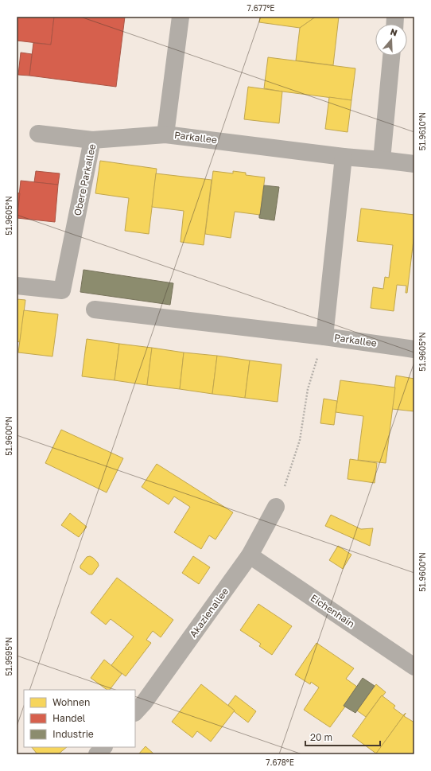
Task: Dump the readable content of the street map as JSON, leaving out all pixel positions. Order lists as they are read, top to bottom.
{
  "streets": {
    "street": [
      "Parkallee",
      "Obere Parkallee",
      "Eichenhain",
      "Akazienallee"
    ]
  },
  "crossings": [
    ["Parkallee", "Obere Parkallee"],
    ["Eichenhain", "Akazienallee"]
  ],
  "legend": ["Wohnen", "Handel", "Industrie"],
  "scale_bar": "20 m",
  "north": "top",
  "coordinates": [
    "7.677°E",
    "51.9610°N",
    "51.9605°N",
    "51.9600°N",
    "51.9595°N",
    "7.678°E"
  ]
}
